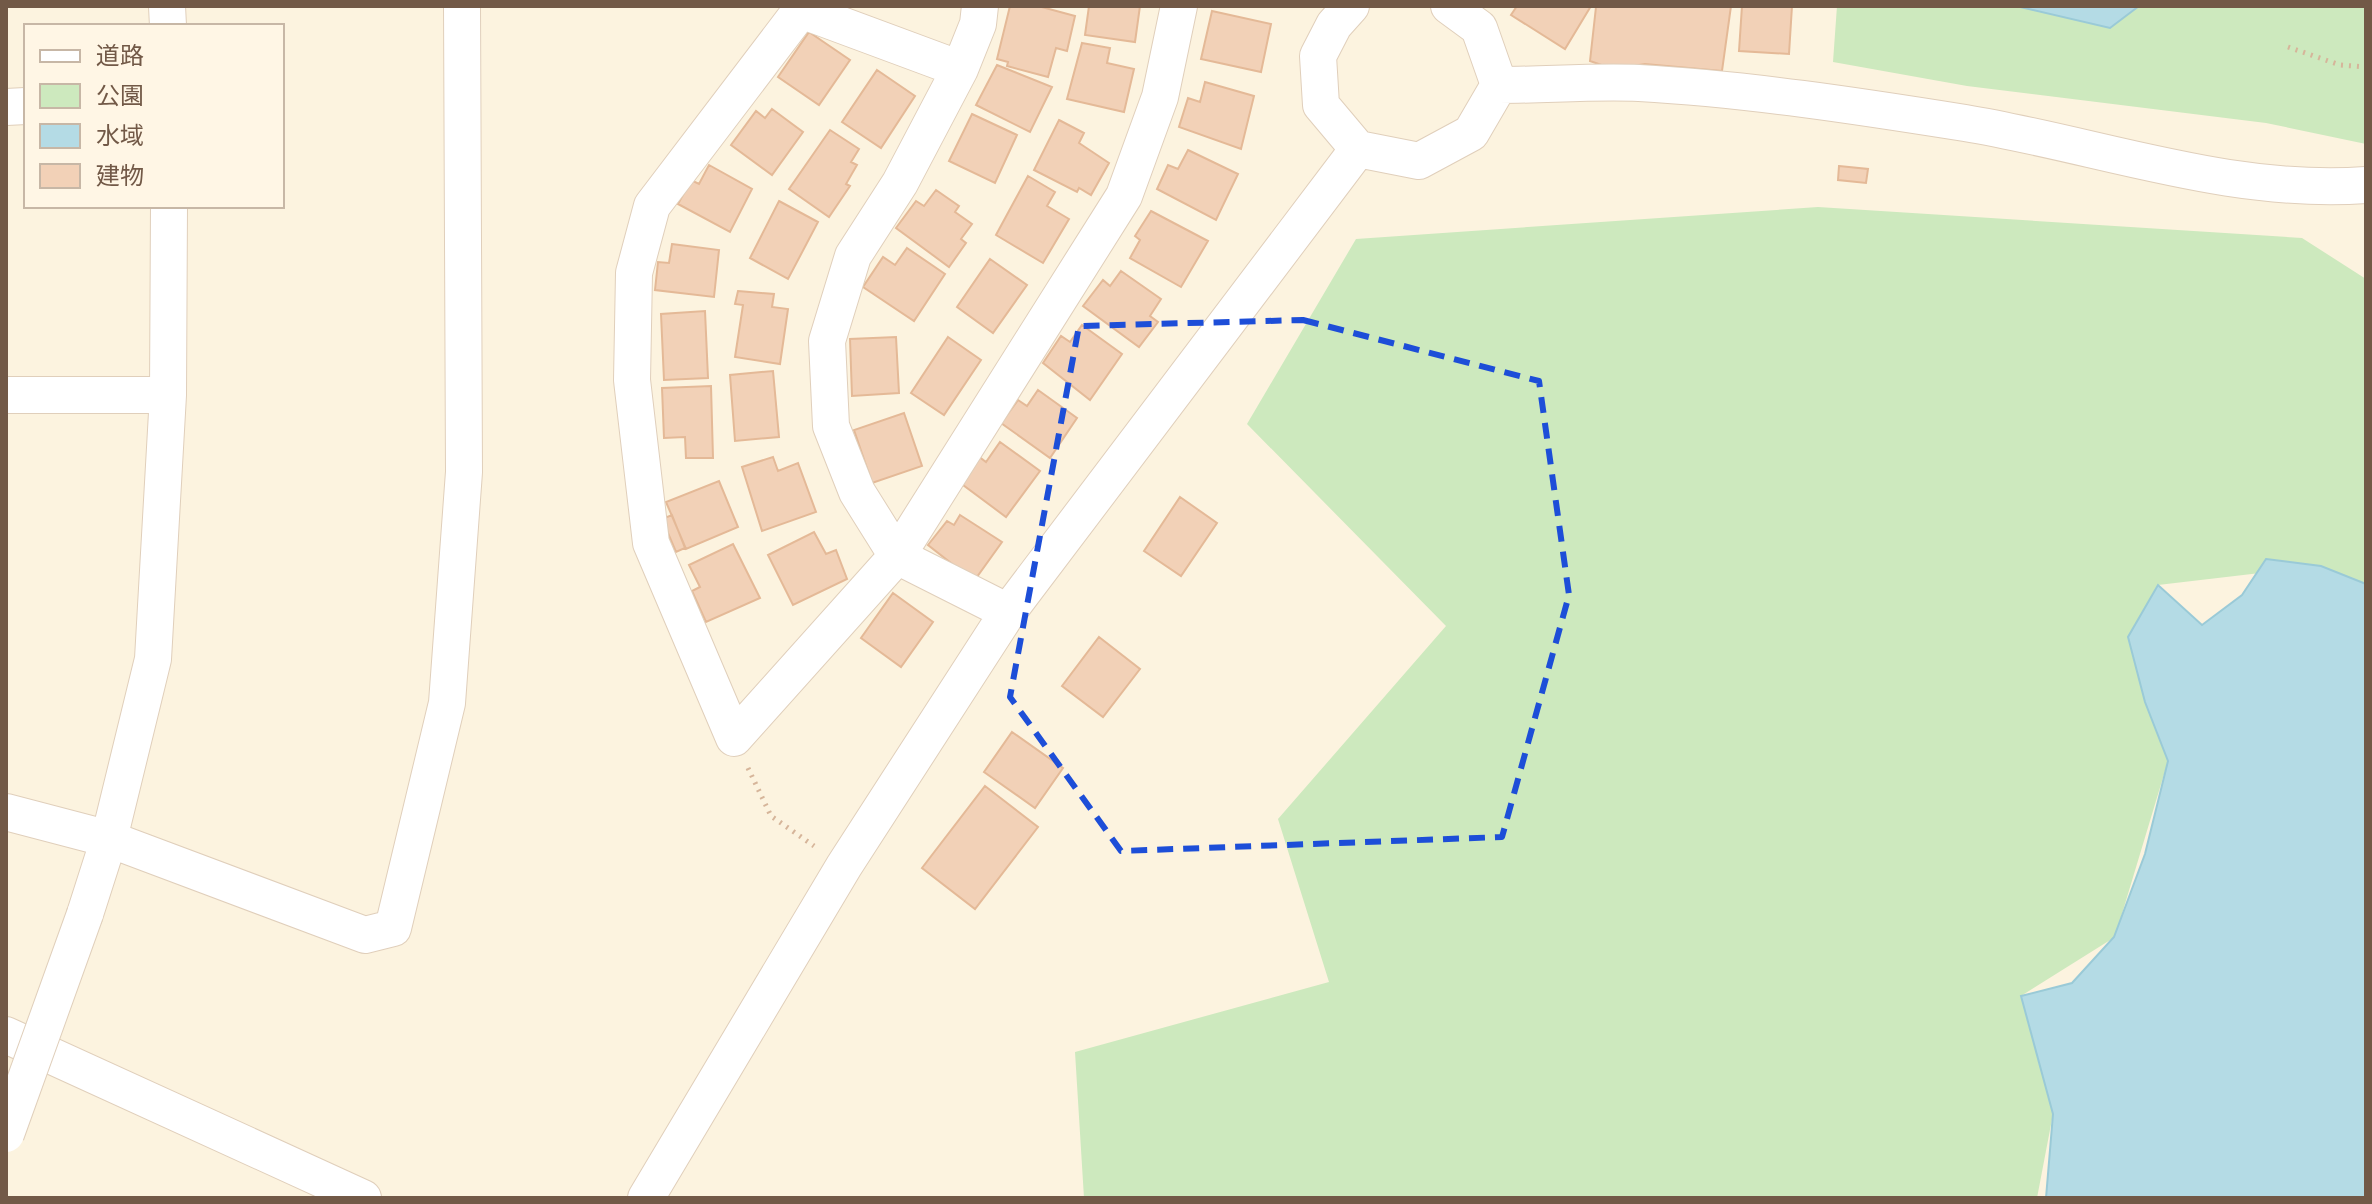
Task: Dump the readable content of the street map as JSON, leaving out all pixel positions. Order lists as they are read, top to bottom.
{
  "legend": [
    "道路",
    "公園",
    "水域",
    "建物"
  ]
}
